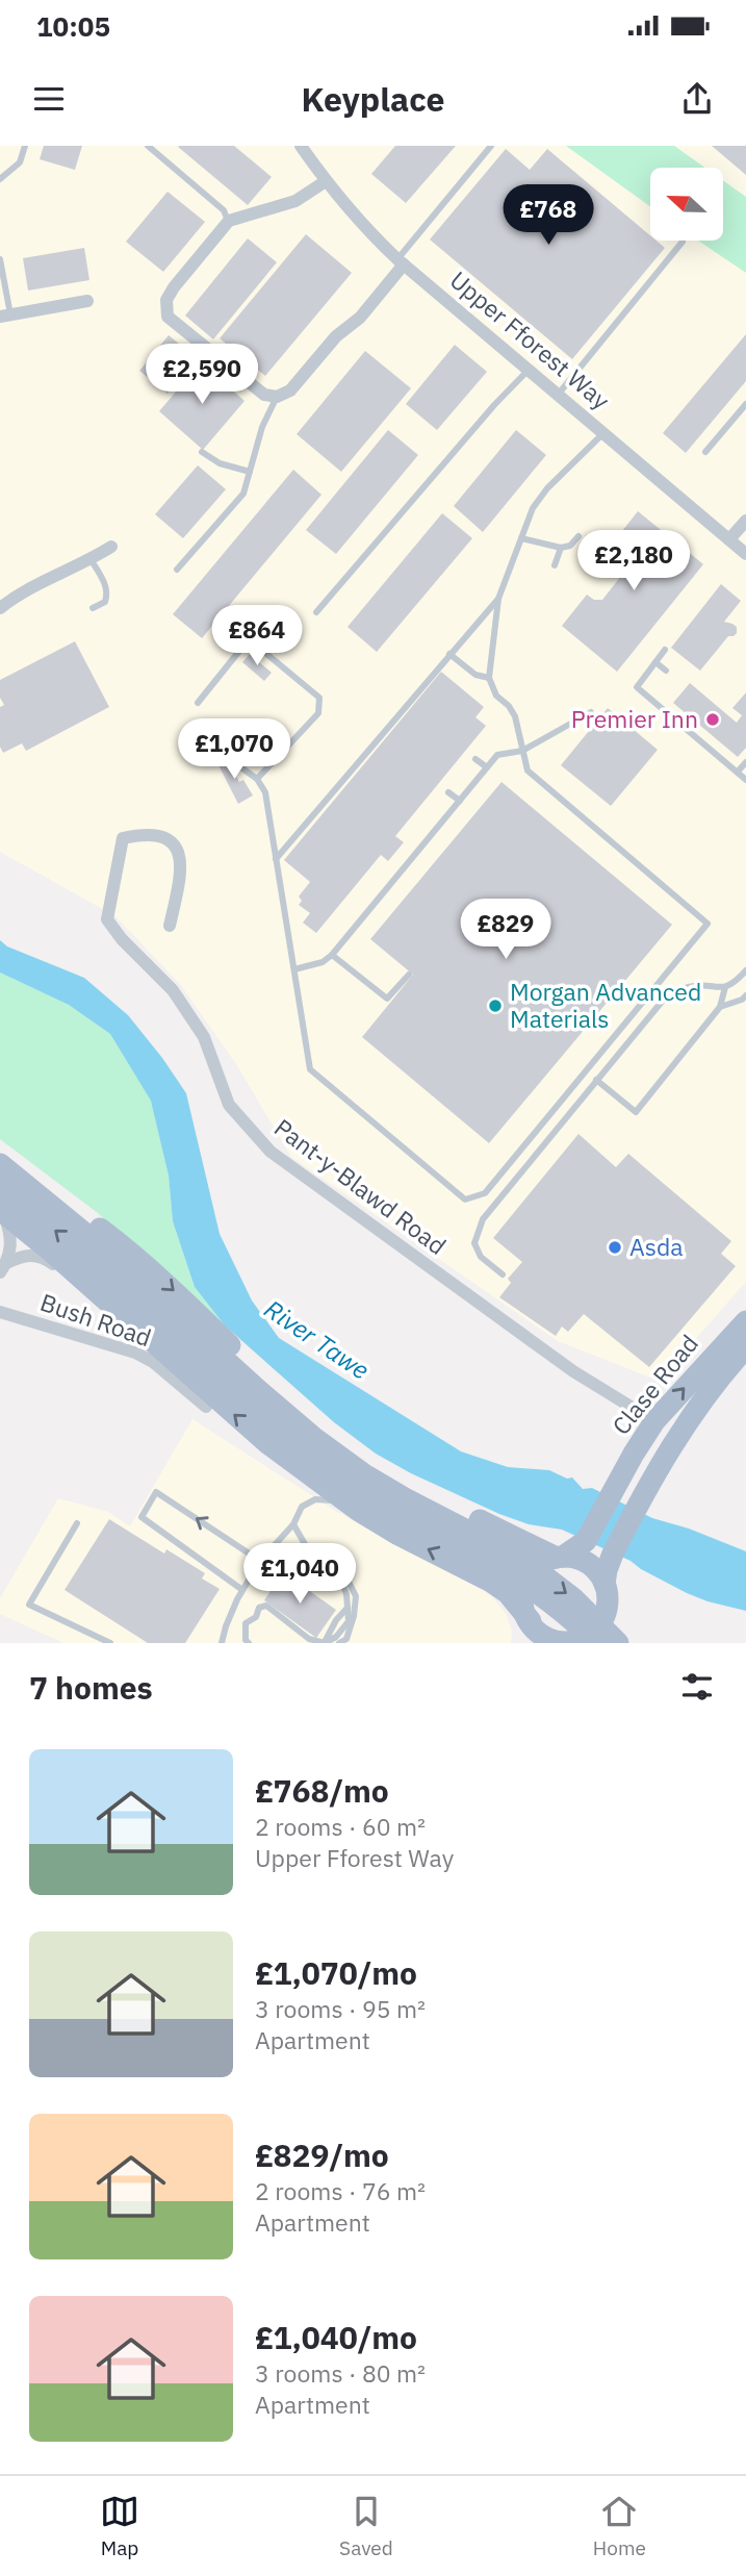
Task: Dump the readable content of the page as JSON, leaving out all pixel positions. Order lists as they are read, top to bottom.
{
  "streets": {
    "main road": ["Clase Road"],
    "street": ["Upper Fforest Way", "Pant-y-Blawd Road", "Bush Road"]
  },
  "crossings": [
    ["Pant-y-Blawd Road", "Clase Road"]
  ],
  "water": ["River Tawe"],
  "places": ["Premier Inn", "Morgan Advanced Materials", "Asda"],
  "north": "left",
  "page": {
    "status": "10:05",
    "header": "Keyplace",
    "price": [
      "£768",
      "£2,590",
      "£2,180",
      "£864",
      "£1,070",
      "£829",
      "£1,040"
    ],
    "heading": "7 homes",
    "list": [
      {
        "name": "£768/mo",
        "note": "2 rooms · 60 m² · Upper Fforest Way"
      },
      {
        "name": "£1,070/mo",
        "note": "3 rooms · 95 m² · Apartment"
      },
      {
        "name": "£829/mo",
        "note": "2 rooms · 76 m² · Apartment"
      },
      {
        "name": "£1,040/mo",
        "note": "3 rooms · 80 m² · Apartment"
      }
    ],
    "tabs": ["Map", "Saved", "Home"]
  }
}
